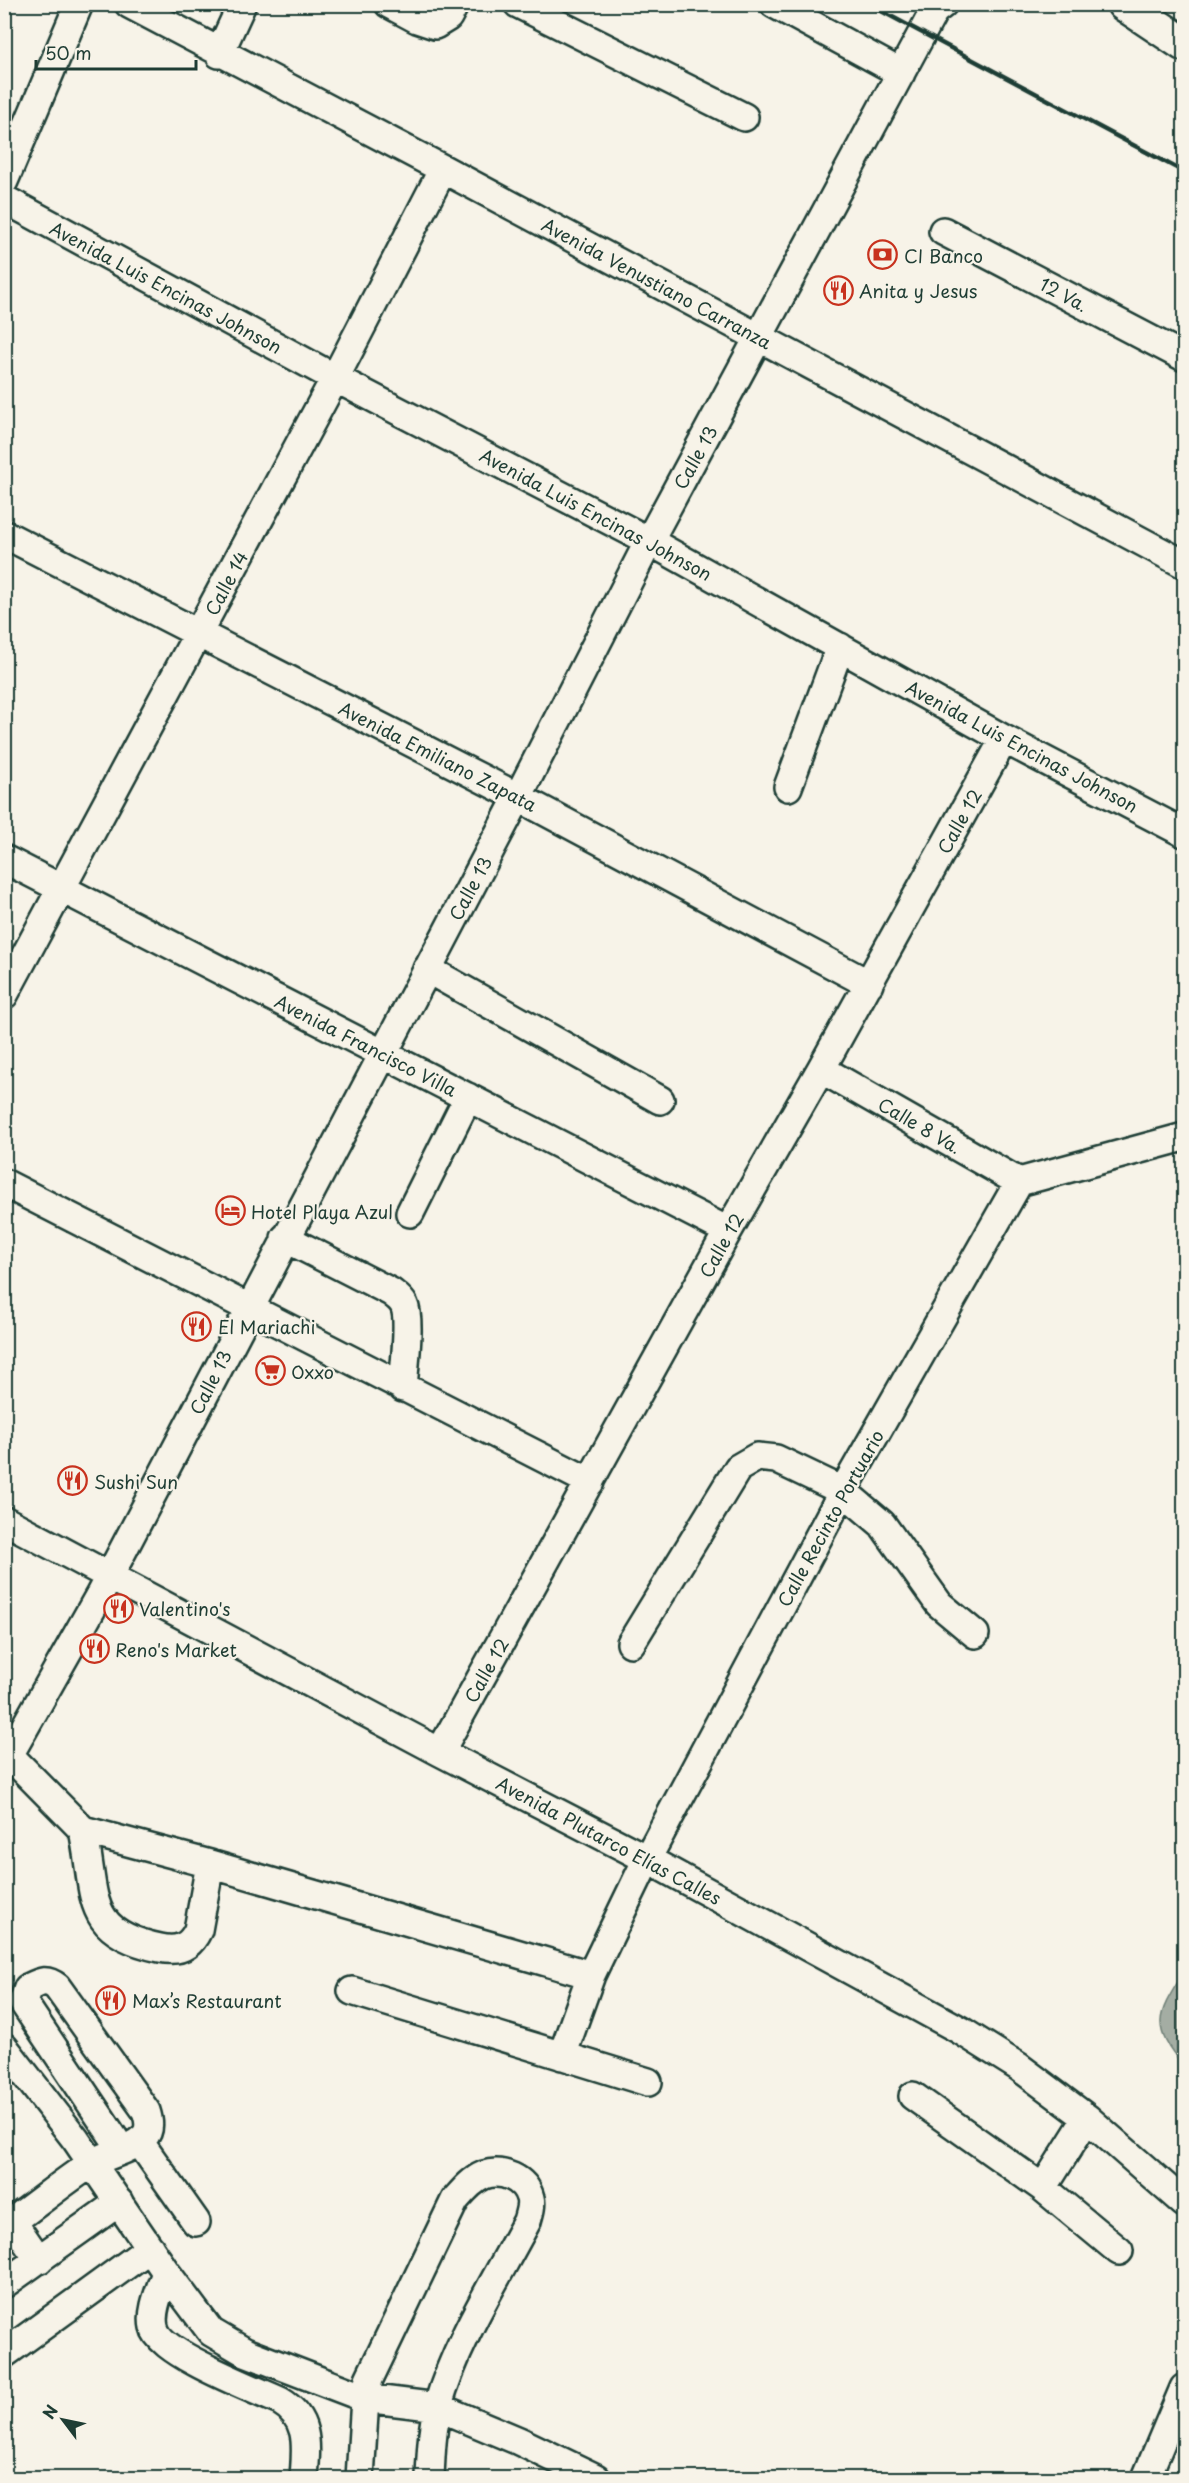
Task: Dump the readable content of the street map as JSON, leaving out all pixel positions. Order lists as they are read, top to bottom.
{
  "streets": {
    "street": [
      "Avenida Venustiano Carranza",
      "Avenida Luis Encinas Johnson",
      "12 Va.",
      "Calle 13",
      "Calle 14",
      "Avenida Emiliano Zapata",
      "Calle 12",
      "Avenida Francisco Villa",
      "Calle 8 Va.",
      "Calle Recinto Portuario",
      "Avenida Plutarco Elías Calles"
    ]
  },
  "crossings": [
    ["Avenida Venustiano Carranza", "Calle 13"],
    ["Avenida Venustiano Carranza", "Calle 14"],
    ["Avenida Luis Encinas Johnson", "Calle 13"],
    ["Avenida Luis Encinas Johnson", "Calle 14"],
    ["Avenida Luis Encinas Johnson", "Calle 12"],
    ["Calle 13", "Avenida Emiliano Zapata"],
    ["Calle 13", "Avenida Francisco Villa"],
    ["Calle 13", "Avenida Plutarco Elías Calles"],
    ["Calle 14", "Avenida Emiliano Zapata"],
    ["Calle 14", "Avenida Francisco Villa"],
    ["Avenida Emiliano Zapata", "Calle 12"],
    ["Calle 12", "Avenida Francisco Villa"],
    ["Calle 12", "Calle 8 Va."],
    ["Calle 12", "Avenida Plutarco Elías Calles"],
    ["Calle 8 Va.", "Calle Recinto Portuario"],
    ["Calle Recinto Portuario", "Avenida Plutarco Elías Calles"]
  ],
  "places": {
    "bank": ["CI Banco"],
    "restaurant": [
      "Anita y Jesus",
      "El Mariachi",
      "Sushi Sun",
      "Valentino's",
      "Reno's Market",
      "Max’s Restaurant"
    ],
    "hotel": ["Hotel Playa Azul"],
    "supermarket": ["Oxxo"]
  },
  "scale_bar": "50 m",
  "north": "top left"
}
